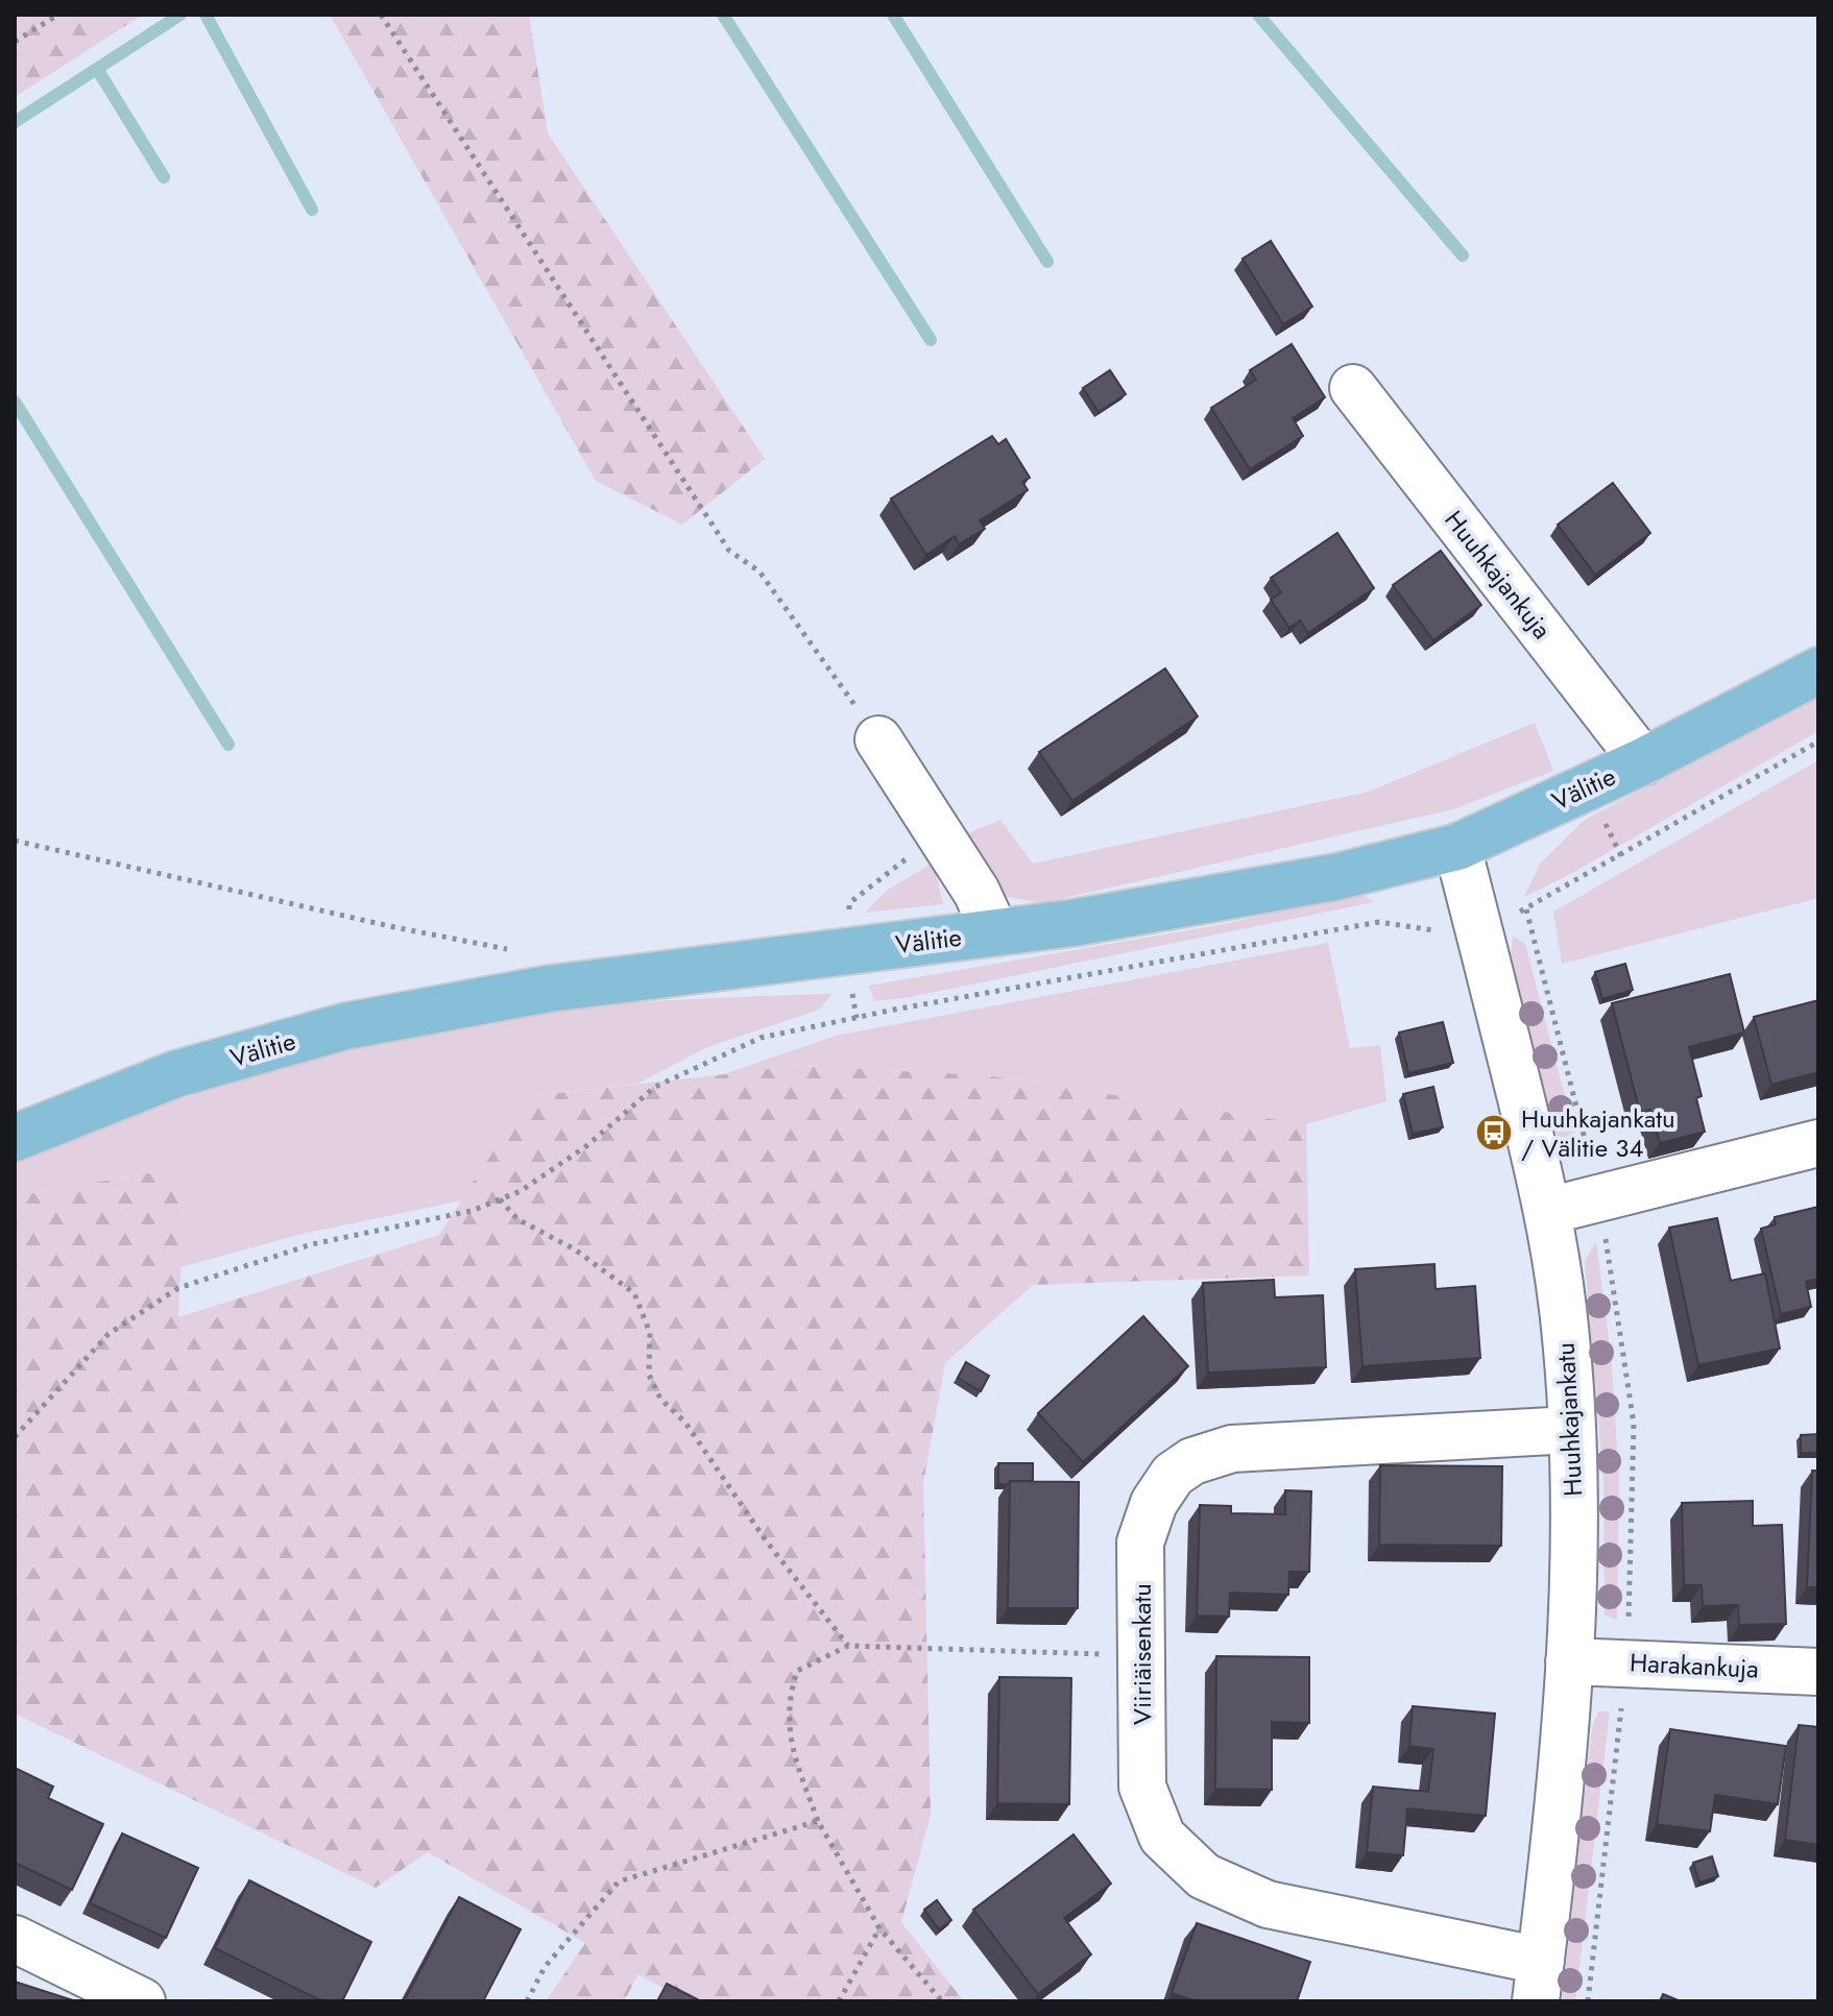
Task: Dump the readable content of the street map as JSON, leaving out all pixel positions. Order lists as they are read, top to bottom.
{
  "streets": {
    "main road": ["Välitie"],
    "street": [
      "Huuhkajankuja",
      "Huuhkajankatu",
      "Viiriäisenkatu",
      "Harakankuja"
    ]
  },
  "crossings": [
    ["Huuhkajankuja", "Välitie"],
    ["Välitie", "Huuhkajankatu"],
    ["Huuhkajankatu", "Viiriäisenkatu"],
    ["Huuhkajankatu", "Harakankuja"]
  ],
  "places": {
    "bus stop": ["Huuhkajankatu / Välitie 34"]
  }
}
